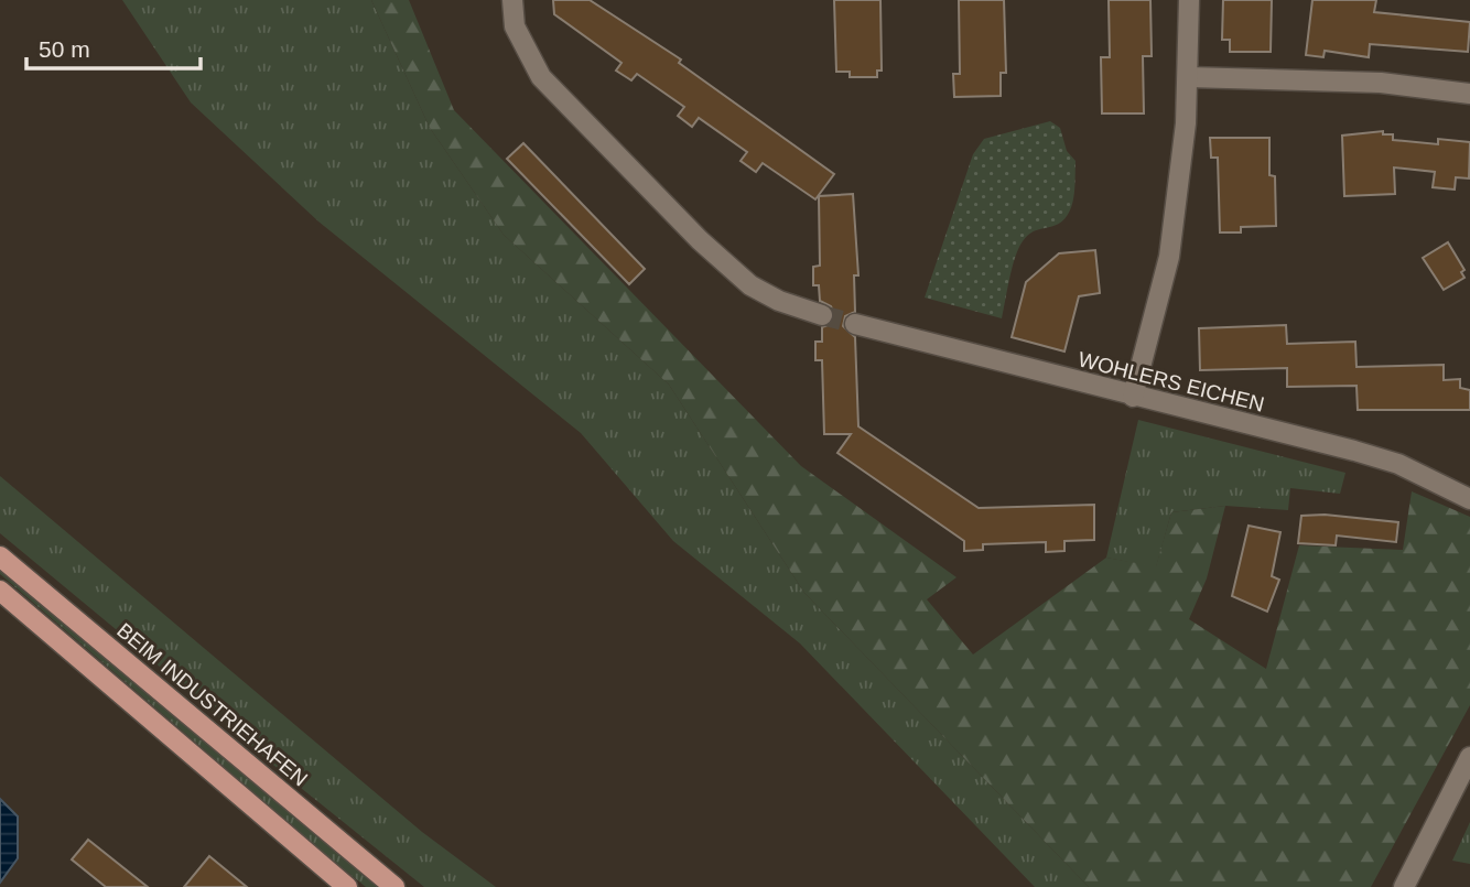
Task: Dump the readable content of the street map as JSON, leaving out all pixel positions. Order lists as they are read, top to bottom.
{
  "streets": {
    "main road": ["BEIM INDUSTRIEHAFEN"],
    "street": ["WOHLERS EICHEN"]
  },
  "scale_bar": "50 m"
}
